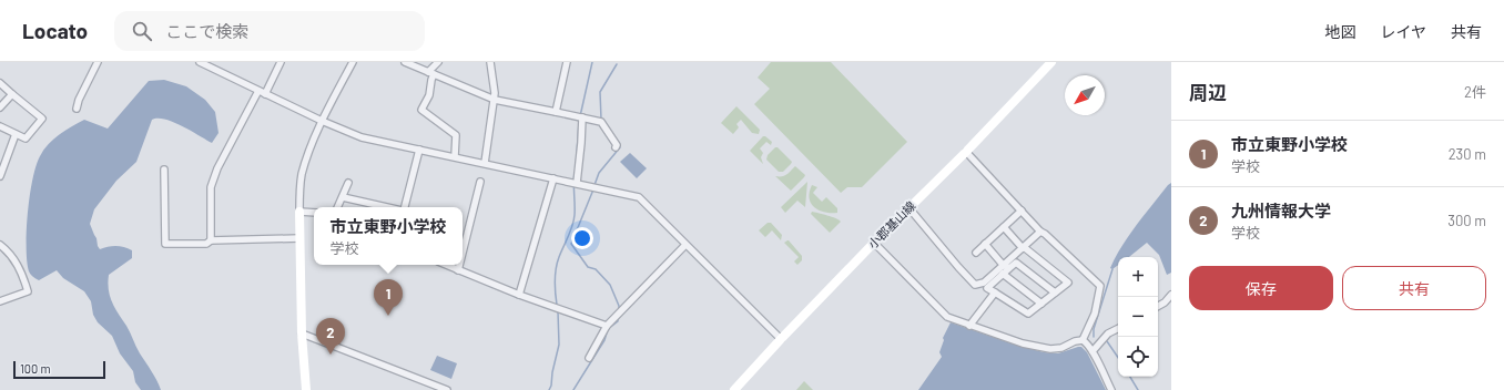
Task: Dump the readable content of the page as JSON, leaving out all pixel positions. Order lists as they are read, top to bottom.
{
  "streets": {
    "main road": ["小郡基山線"]
  },
  "scale_bar": "100 m",
  "north": "bottom left",
  "page": {
    "header": "Locato",
    "search": "ここで検索",
    "nav": ["地図", "レイヤ", "共有"],
    "heading": ["周辺", "2件"],
    "list": [
      {
        "mark": "1",
        "name": "市立東野小学校",
        "note": "学校",
        "value": "230 m"
      },
      {
        "mark": "2",
        "name": "九州情報大学",
        "note": "学校",
        "value": "300 m"
      }
    ],
    "popup": ["市立東野小学校", "学校"],
    "buttons": ["保存", "共有"],
    "map_buttons": ["+", "−"],
    "pins": ["1", "2"],
    "scale": "100 m"
  }
}
